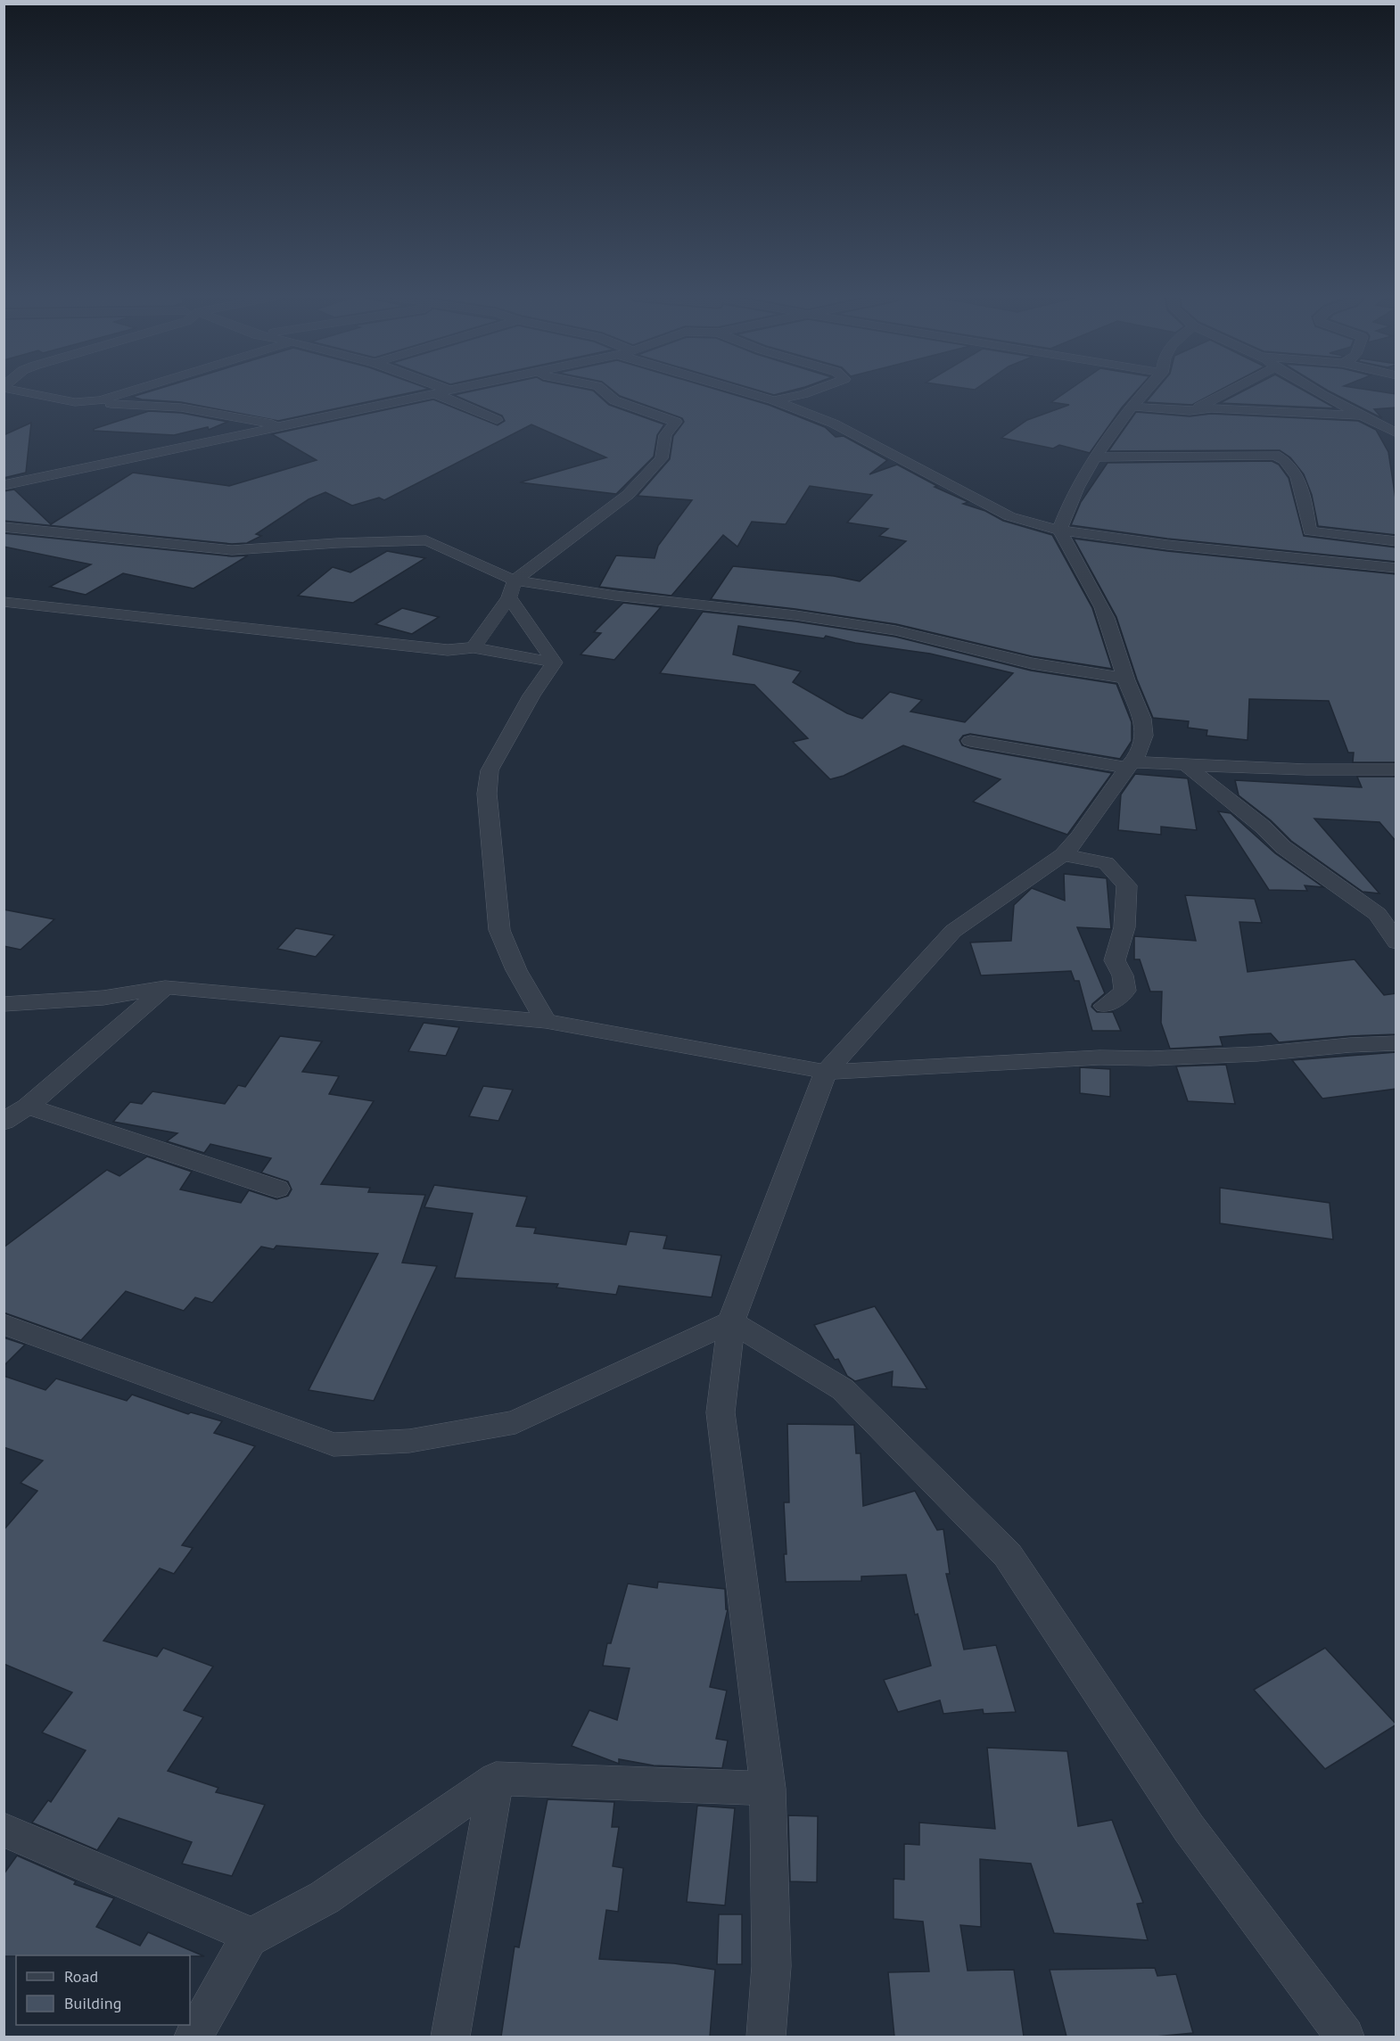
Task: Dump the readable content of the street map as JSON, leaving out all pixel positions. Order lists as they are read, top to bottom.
{
  "legend": ["Road", "Building"]
}
